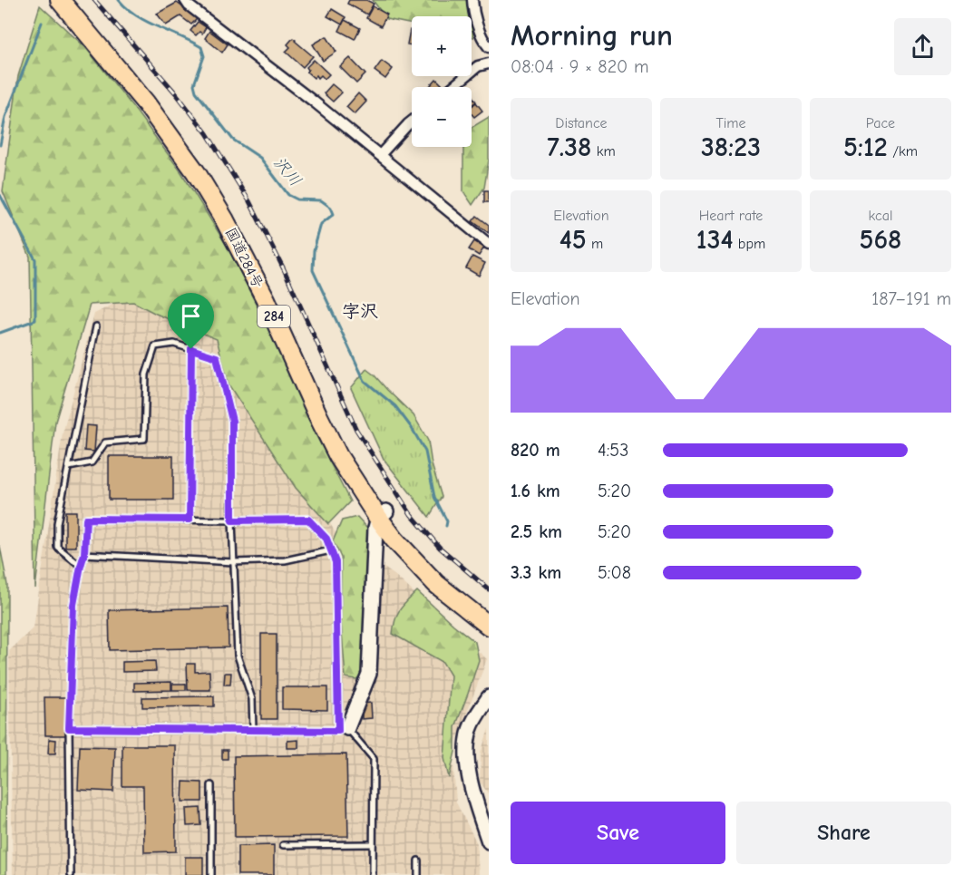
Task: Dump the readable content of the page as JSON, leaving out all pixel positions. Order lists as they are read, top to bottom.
{
  "streets": {
    "highway": ["国道284号", "284"]
  },
  "districts": ["字沢"],
  "water": ["沢川"],
  "page": {
    "heading": ["Morning run", "08:04 · 9 × 820 m"],
    "map_buttons": ["+", "−"],
    "stats": [
      ["Distance", "7.38 km"],
      ["Time", "38:23"],
      ["Pace", "5:12 /km"],
      ["Elevation", "45 m"],
      ["Heart rate", "134 bpm"],
      ["kcal", "568"]
    ],
    "chart": ["Elevation", "187–191 m"],
    "list": [
      {
        "name": "820 m",
        "note": "4:53"
      },
      {
        "name": "1.6 km",
        "note": "5:20"
      },
      {
        "name": "2.5 km",
        "note": "5:20"
      },
      {
        "name": "3.3 km",
        "note": "5:08"
      }
    ],
    "buttons": ["Save", "Share"]
  }
}
